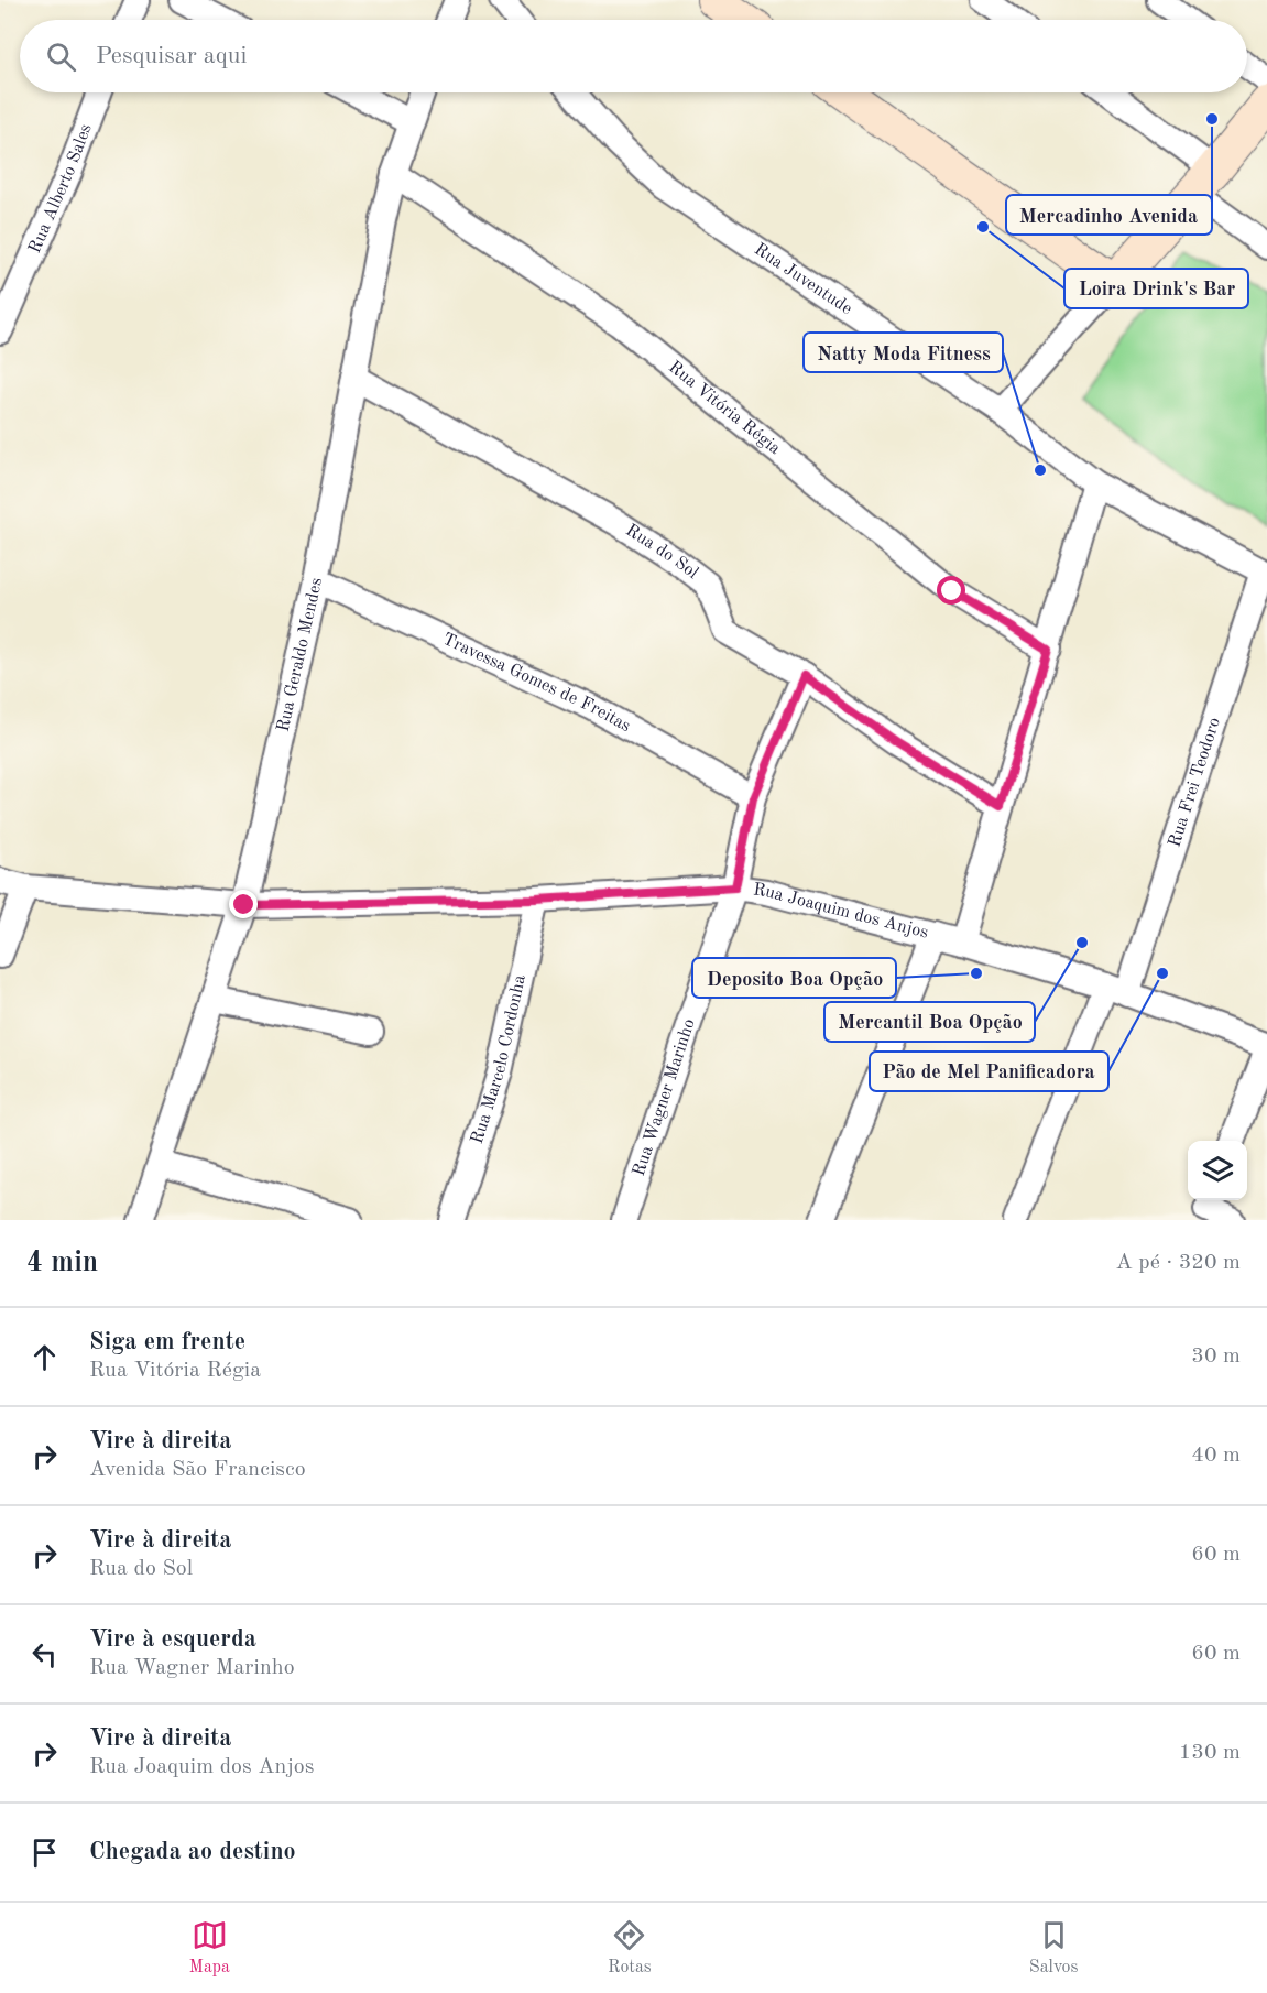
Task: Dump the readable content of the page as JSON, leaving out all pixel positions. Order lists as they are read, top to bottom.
{
  "streets": {
    "street": [
      "Rua Alberto Sales",
      "Rua Juventude",
      "Rua Vitória Régia",
      "Rua do Sol",
      "Rua Geraldo Mendes",
      "Travessa Gomes de Freitas",
      "Rua Frei Teodoro",
      "Rua Joaquim dos Anjos",
      "Rua Marcelo Cordonha",
      "Rua Wagner Marinho"
    ]
  },
  "crossings": [
    ["Rua Juventude", "Rua Frei Teodoro"],
    ["Rua Vitória Régia", "Rua Geraldo Mendes"],
    ["Rua do Sol", "Rua Geraldo Mendes"],
    ["Rua do Sol", "Rua Wagner Marinho"],
    ["Rua Geraldo Mendes", "Travessa Gomes de Freitas"],
    ["Rua Geraldo Mendes", "Rua Joaquim dos Anjos"],
    ["Travessa Gomes de Freitas", "Rua Wagner Marinho"],
    ["Rua Frei Teodoro", "Rua Joaquim dos Anjos"],
    ["Rua Joaquim dos Anjos", "Rua Marcelo Cordonha"],
    ["Rua Joaquim dos Anjos", "Rua Wagner Marinho"]
  ],
  "places": [
    "Mercadinho Avenida",
    "Loira Drink's Bar",
    "Natty Moda Fitness",
    "Mercantil Boa Opção",
    "Deposito Boa Opção",
    "Pão de Mel Panificadora"
  ],
  "page": {
    "search": "Pesquisar aqui",
    "heading": ["4 min", "A pé · 320 m"],
    "list": [
      ["Siga em frente", "Rua Vitória Régia", "30 m"],
      ["Vire à direita", "Avenida São Francisco", "40 m"],
      ["Vire à direita", "Rua do Sol", "60 m"],
      ["Vire à esquerda", "Rua Wagner Marinho", "60 m"],
      ["Vire à direita", "Rua Joaquim dos Anjos", "130 m"],
      "Chegada ao destino"
    ],
    "nav": ["Mapa", "Rotas", "Salvos"]
  }
}
